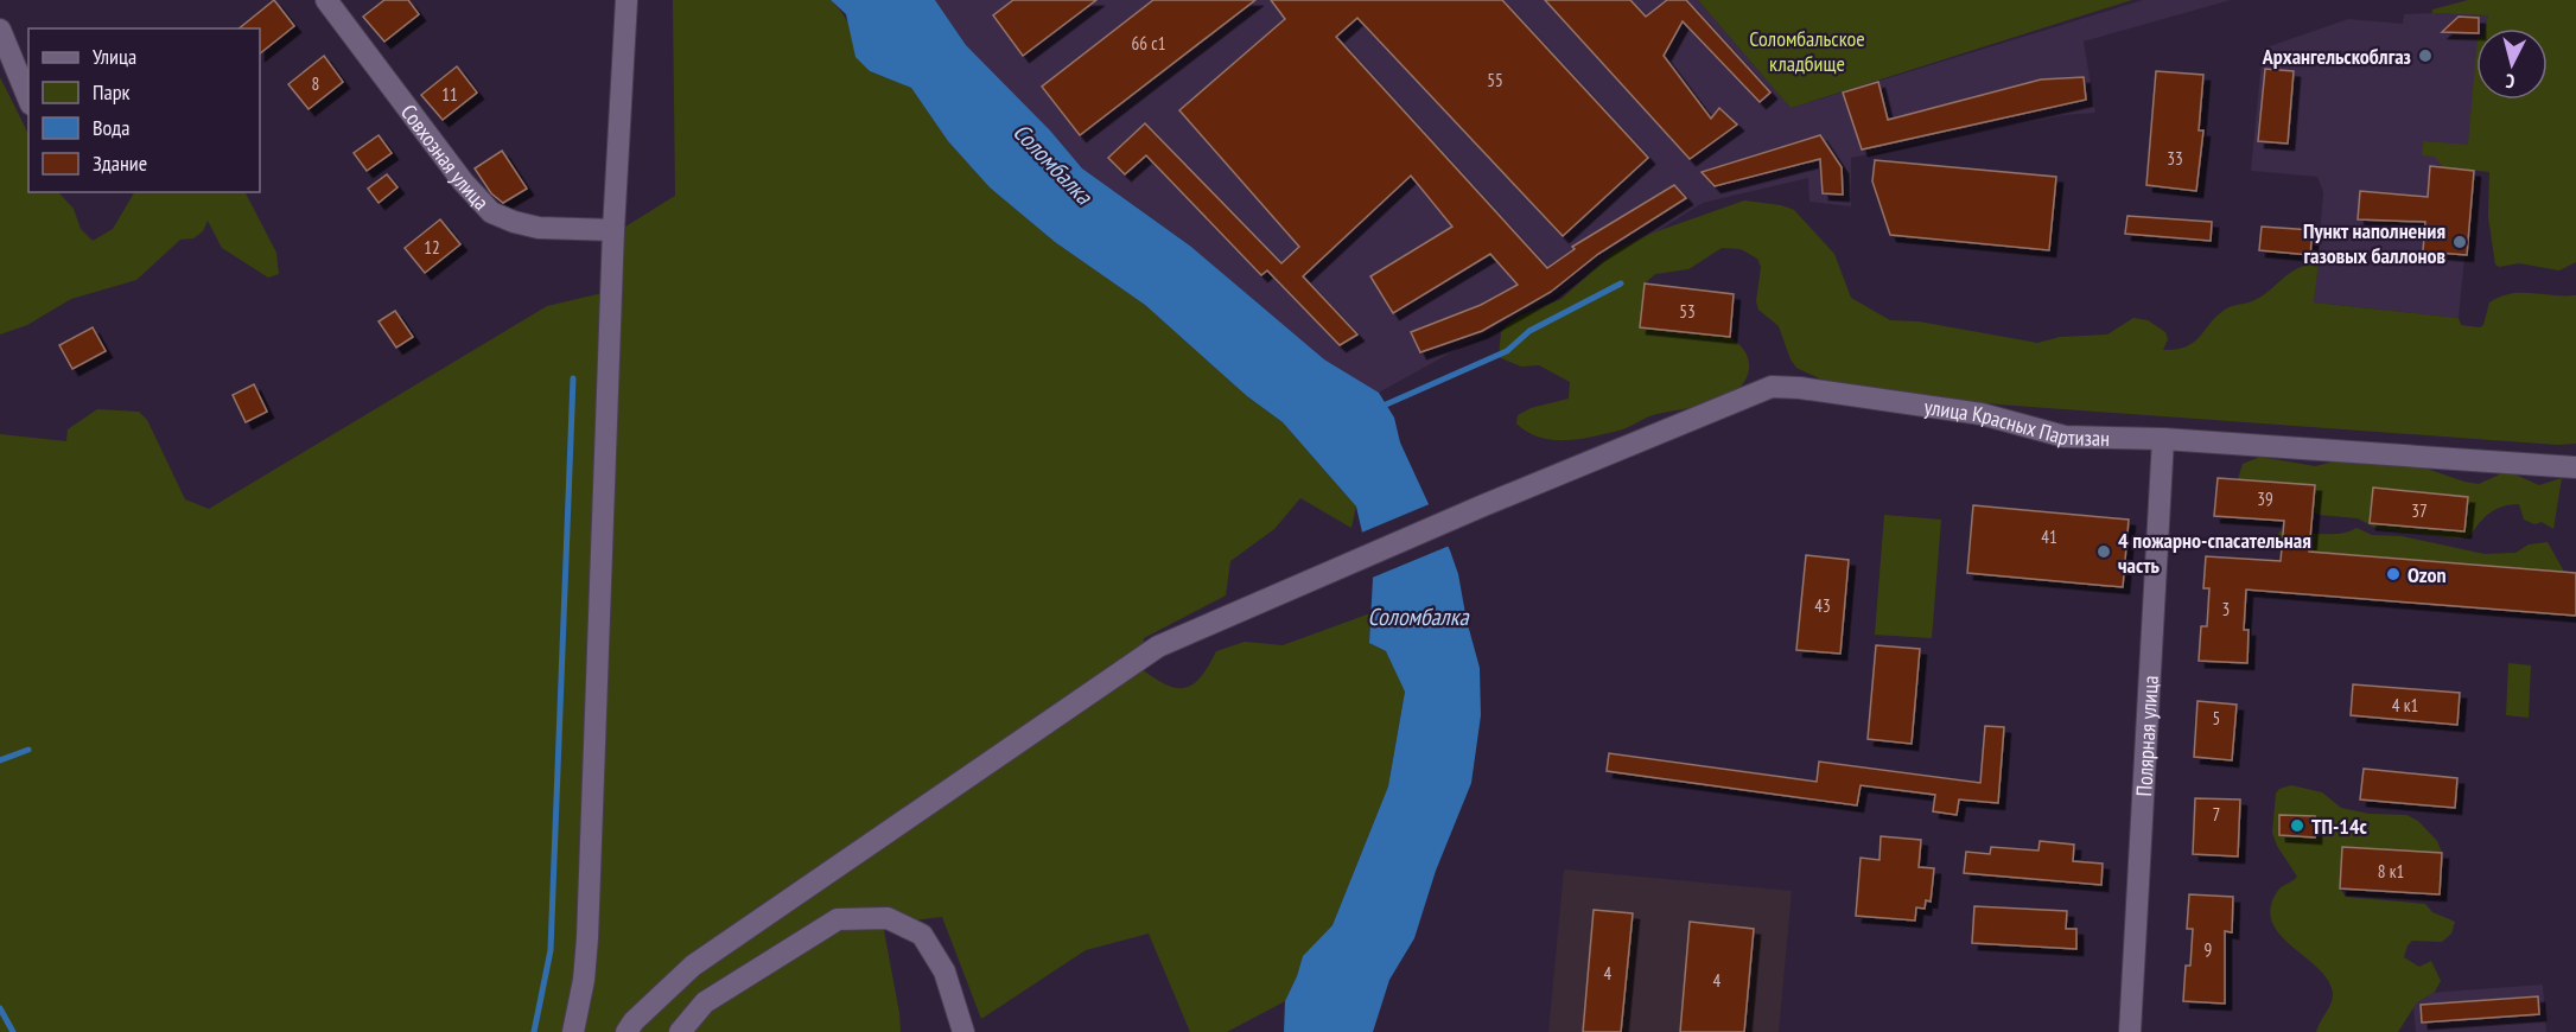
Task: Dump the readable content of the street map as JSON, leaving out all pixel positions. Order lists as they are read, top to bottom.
{
  "streets": {
    "street": ["Совхозная улица", "улица Красных Партизан", "Полярная улица"]
  },
  "crossings": [
    ["улица Красных Партизан", "Полярная улица"]
  ],
  "water": ["Соломбалка"],
  "parks": ["Соломбальское кладбище"],
  "places": [
    "Архангельскоблгаз",
    "Пункт наполнения газовых баллонов",
    "4 пожарно-спасательная часть",
    "Ozon",
    "ТП-14с"
  ],
  "house_numbers": [
    "66 с1",
    "55",
    "8",
    "11",
    "33",
    "12",
    "53",
    "39",
    "37",
    "41",
    "43",
    "3",
    "4 к1",
    "5",
    "7",
    "8 к1",
    "9",
    "4",
    "4"
  ],
  "legend": [
    "Улица",
    "Парк",
    "Вода",
    "Здание"
  ],
  "north": "bottom"
}
